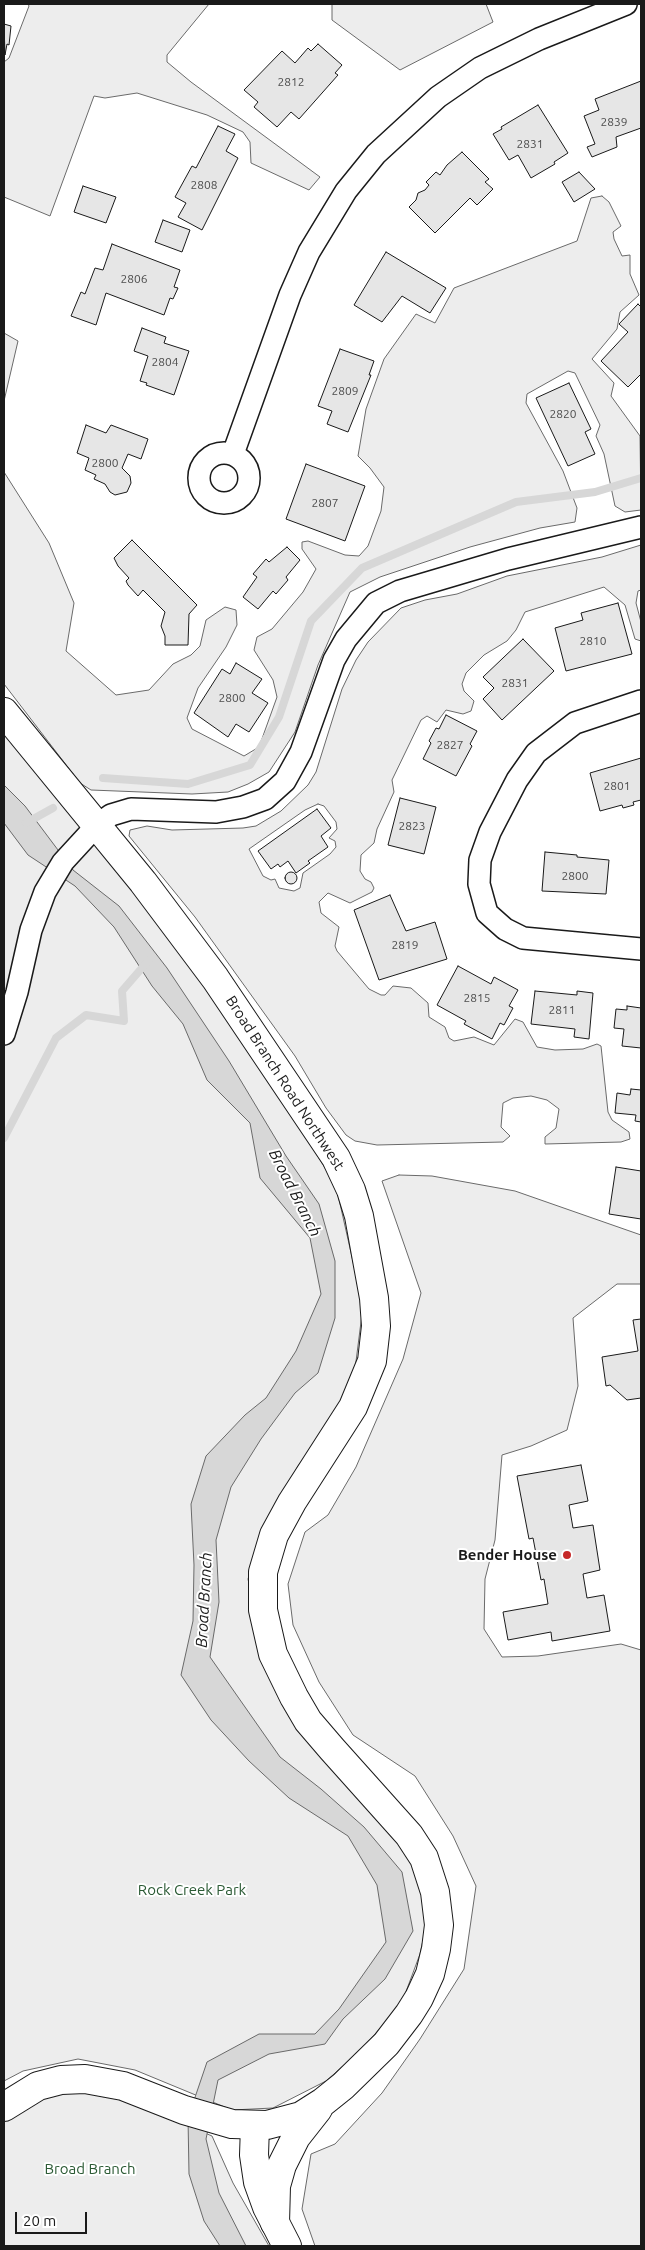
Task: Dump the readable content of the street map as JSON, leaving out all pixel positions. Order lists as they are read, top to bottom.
{
  "streets": {
    "main road": ["Broad Branch Road Northwest"]
  },
  "water": ["Broad Branch"],
  "parks": ["Rock Creek Park", "Broad Branch"],
  "places": ["Bender House"],
  "house_numbers": [
    "2812",
    "2839",
    "2831",
    "2808",
    "2806",
    "2804",
    "2809",
    "2820",
    "2800",
    "2807",
    "2810",
    "2831",
    "2800",
    "2827",
    "2801",
    "2823",
    "2800",
    "2819",
    "2815",
    "2811"
  ],
  "scale_bar": "20 m"
}
